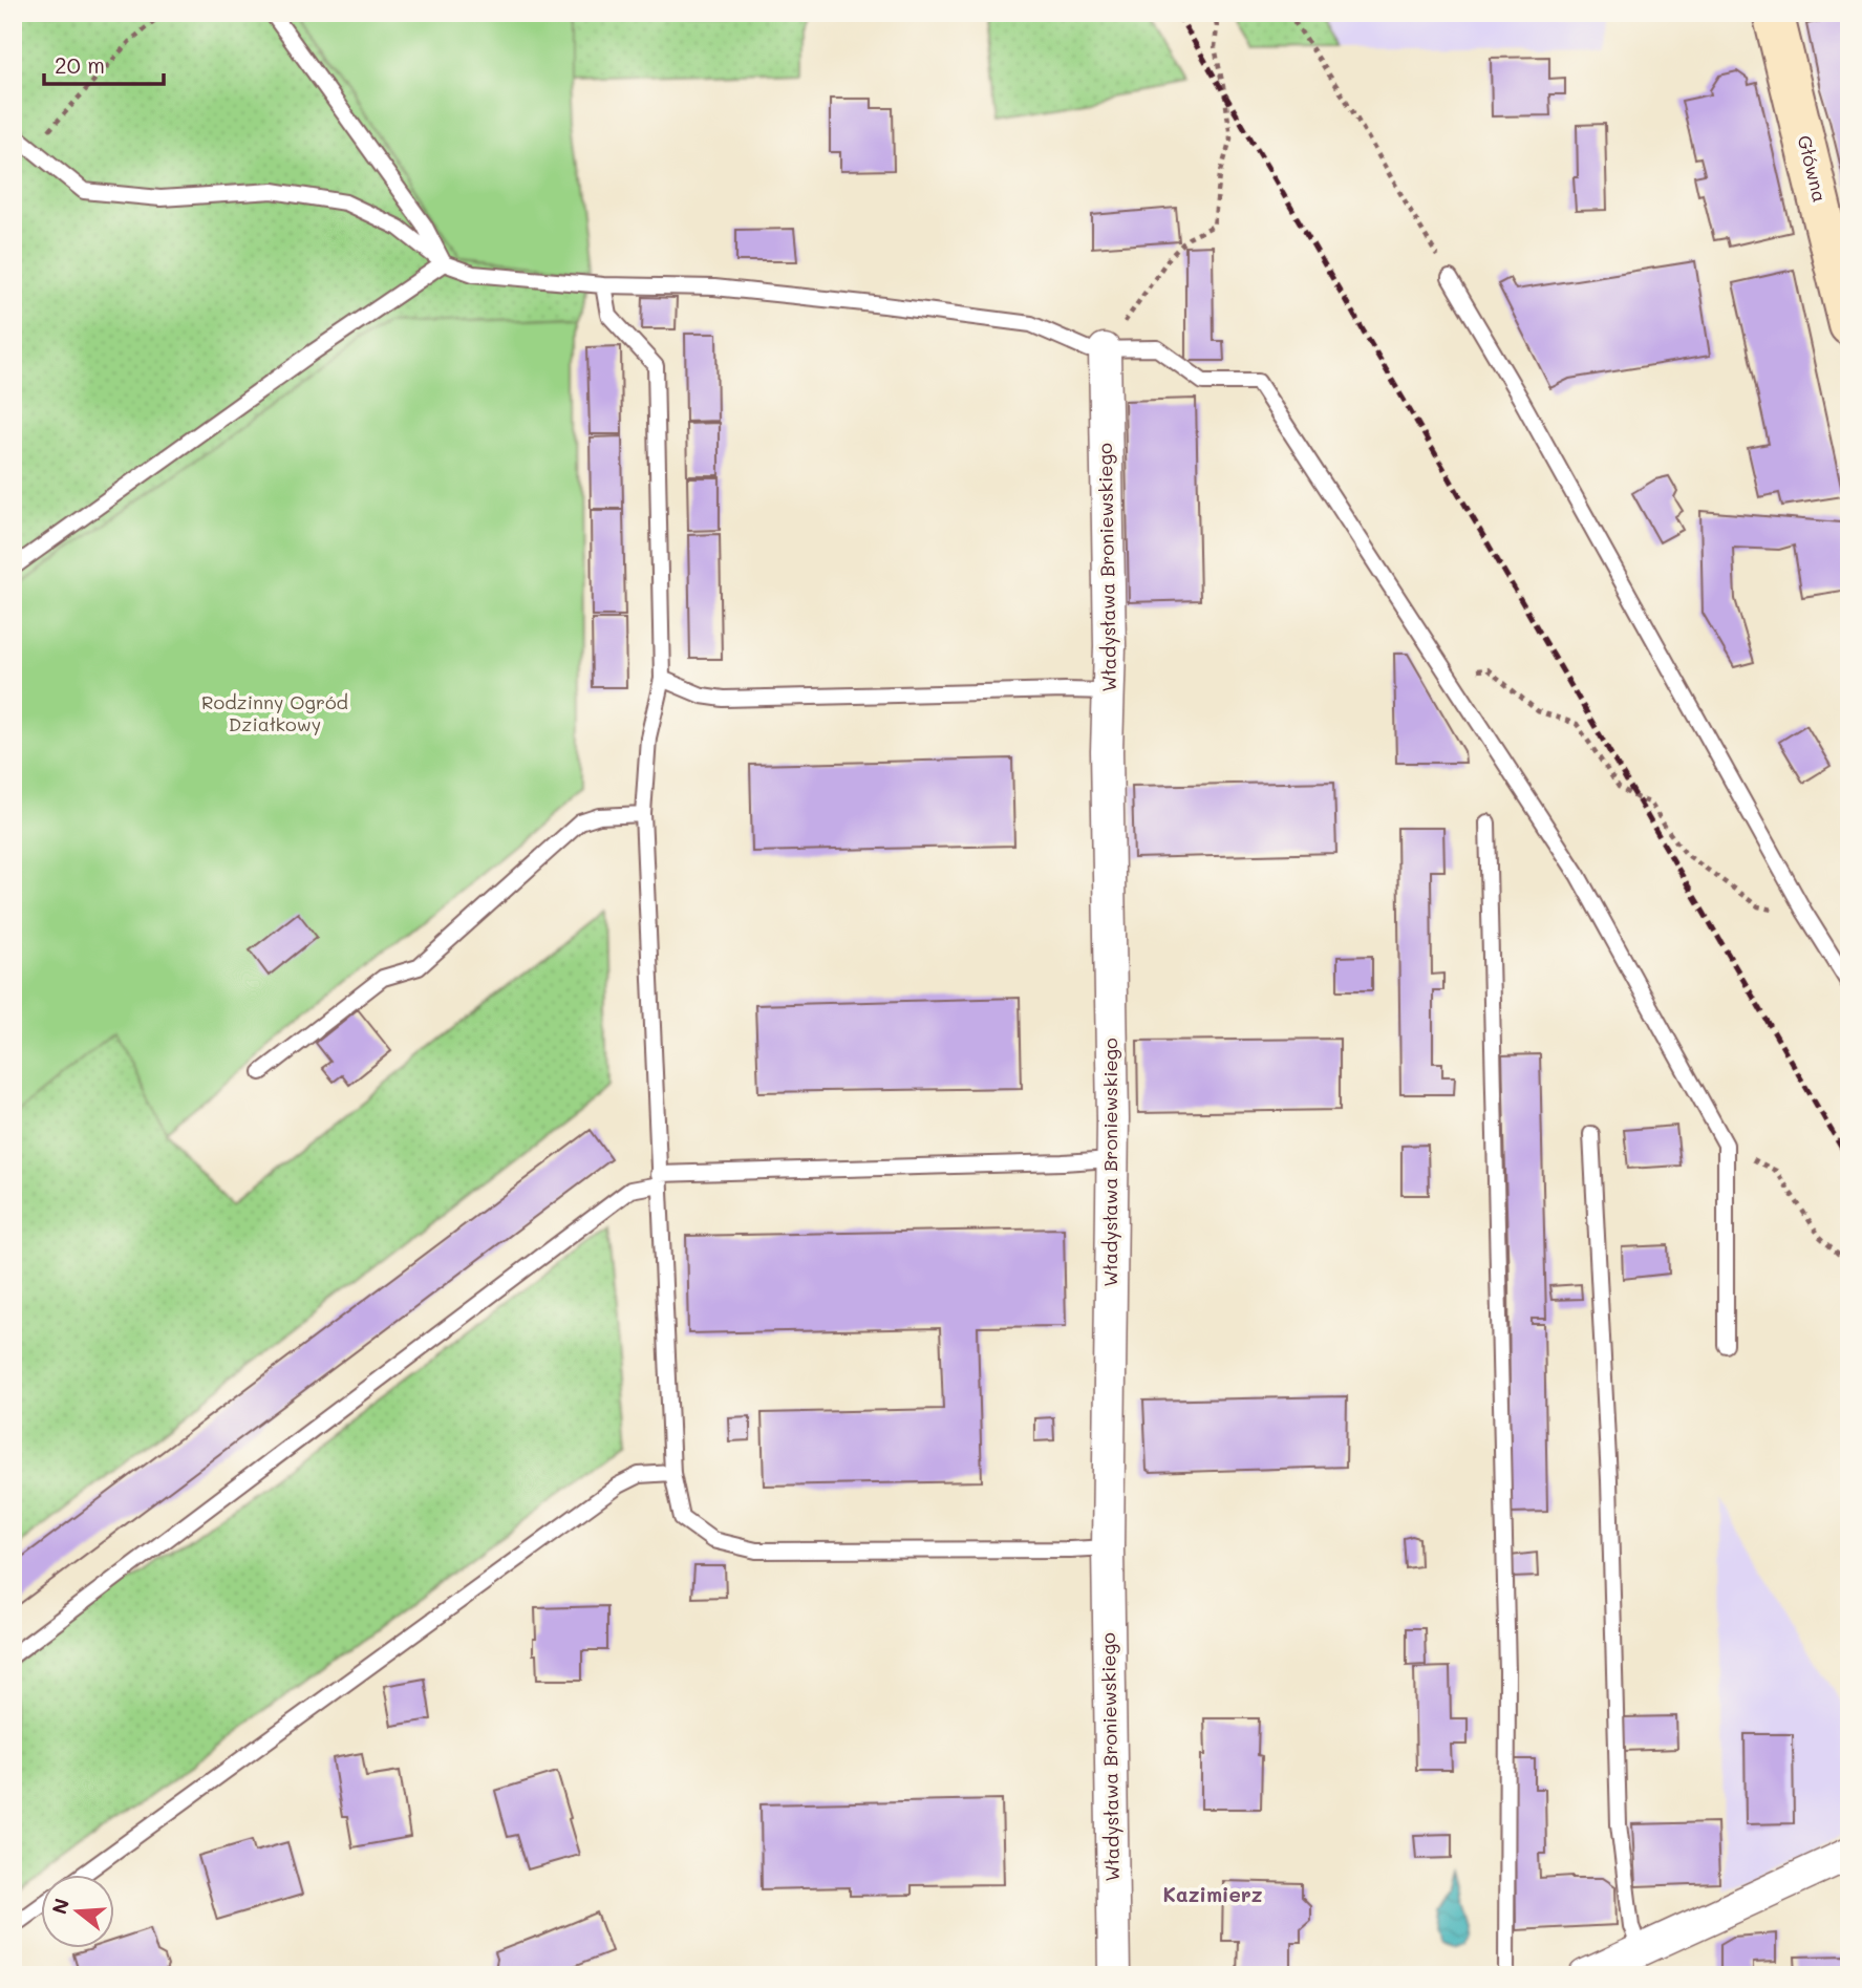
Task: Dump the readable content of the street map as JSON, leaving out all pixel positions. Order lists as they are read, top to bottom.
{
  "streets": {
    "street": ["Główna", "Władysława Broniewskiego"]
  },
  "districts": ["Kazimierz"],
  "parks": ["Rodzinny Ogród Działkowy"],
  "scale_bar": "20 m",
  "north": "left"
}
